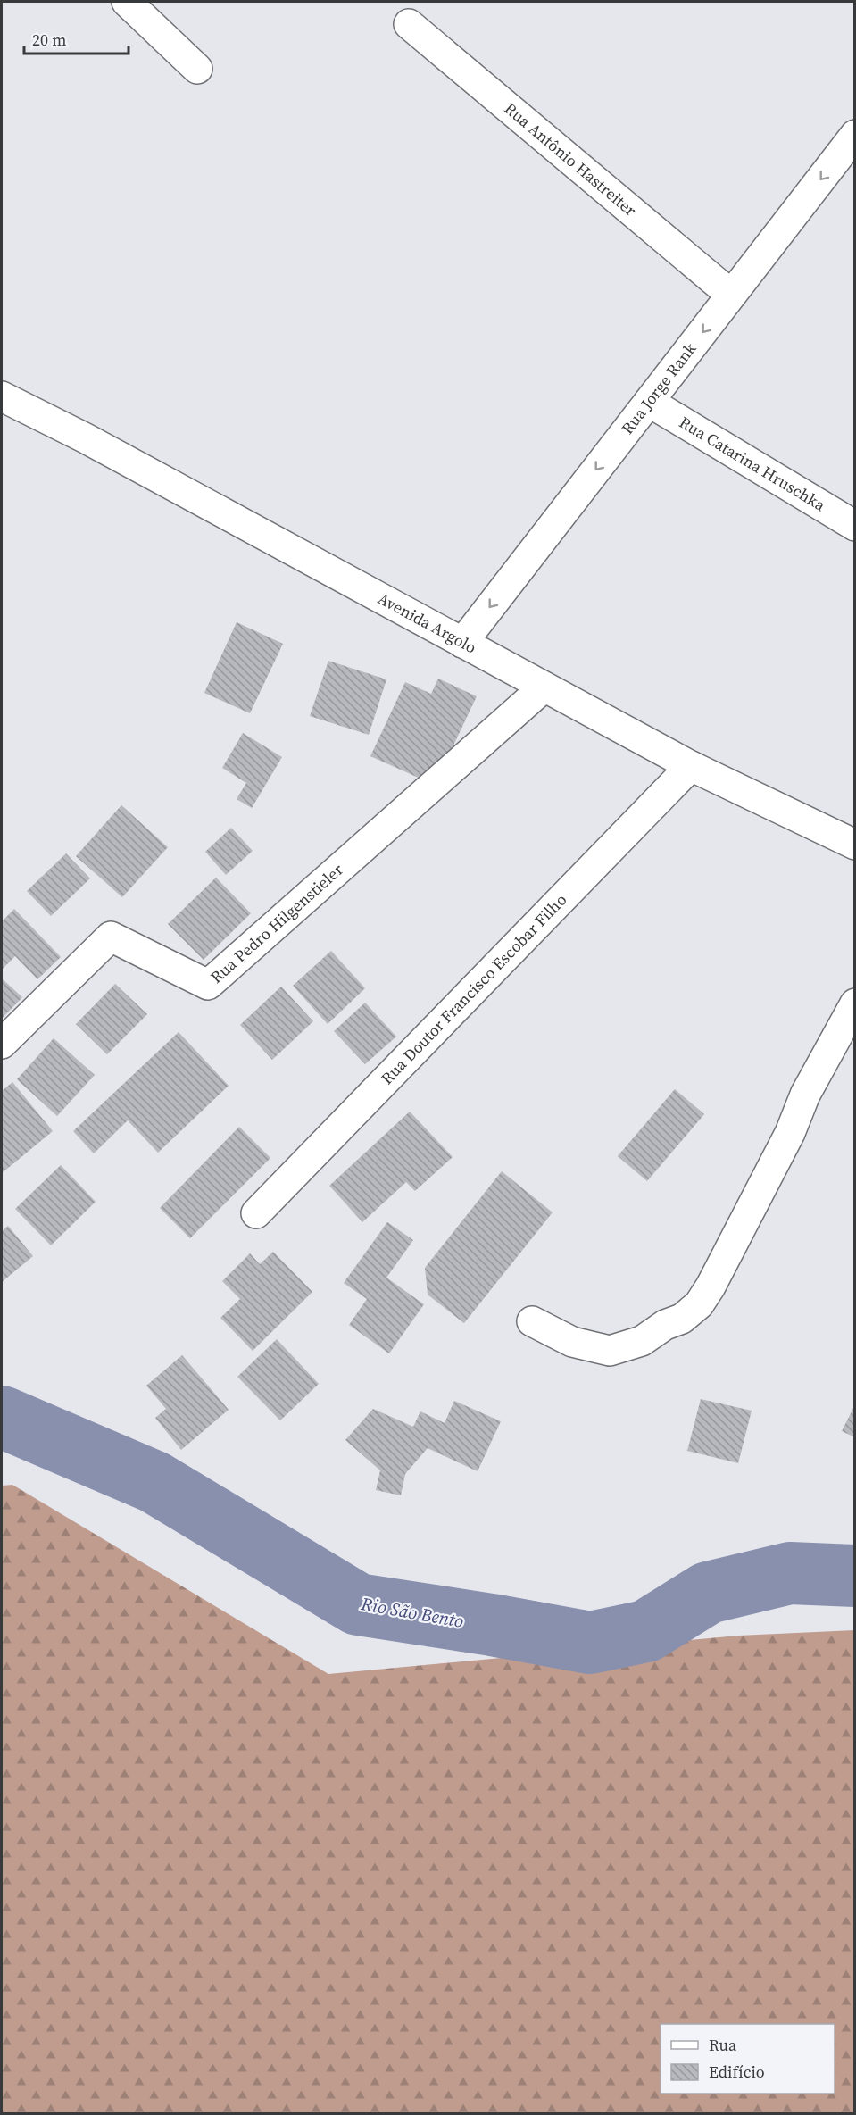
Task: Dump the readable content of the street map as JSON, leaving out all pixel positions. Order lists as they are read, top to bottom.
{
  "streets": {
    "street": [
      "Rua Antônio Hastreiter",
      "Rua Jorge Rank",
      "Rua Catarina Hruschka",
      "Avenida Argolo",
      "Rua Pedro Hilgenstieler",
      "Rua Doutor Francisco Escobar Filho"
    ]
  },
  "crossings": [
    ["Rua Antônio Hastreiter", "Rua Jorge Rank"],
    ["Rua Jorge Rank", "Rua Catarina Hruschka"],
    ["Rua Jorge Rank", "Avenida Argolo"],
    ["Avenida Argolo", "Rua Pedro Hilgenstieler"],
    ["Avenida Argolo", "Rua Doutor Francisco Escobar Filho"]
  ],
  "one_way": ["Rua Jorge Rank"],
  "water": ["Rio São Bento"],
  "legend": ["Rua", "Edifício"],
  "scale_bar": "20 m"
}
